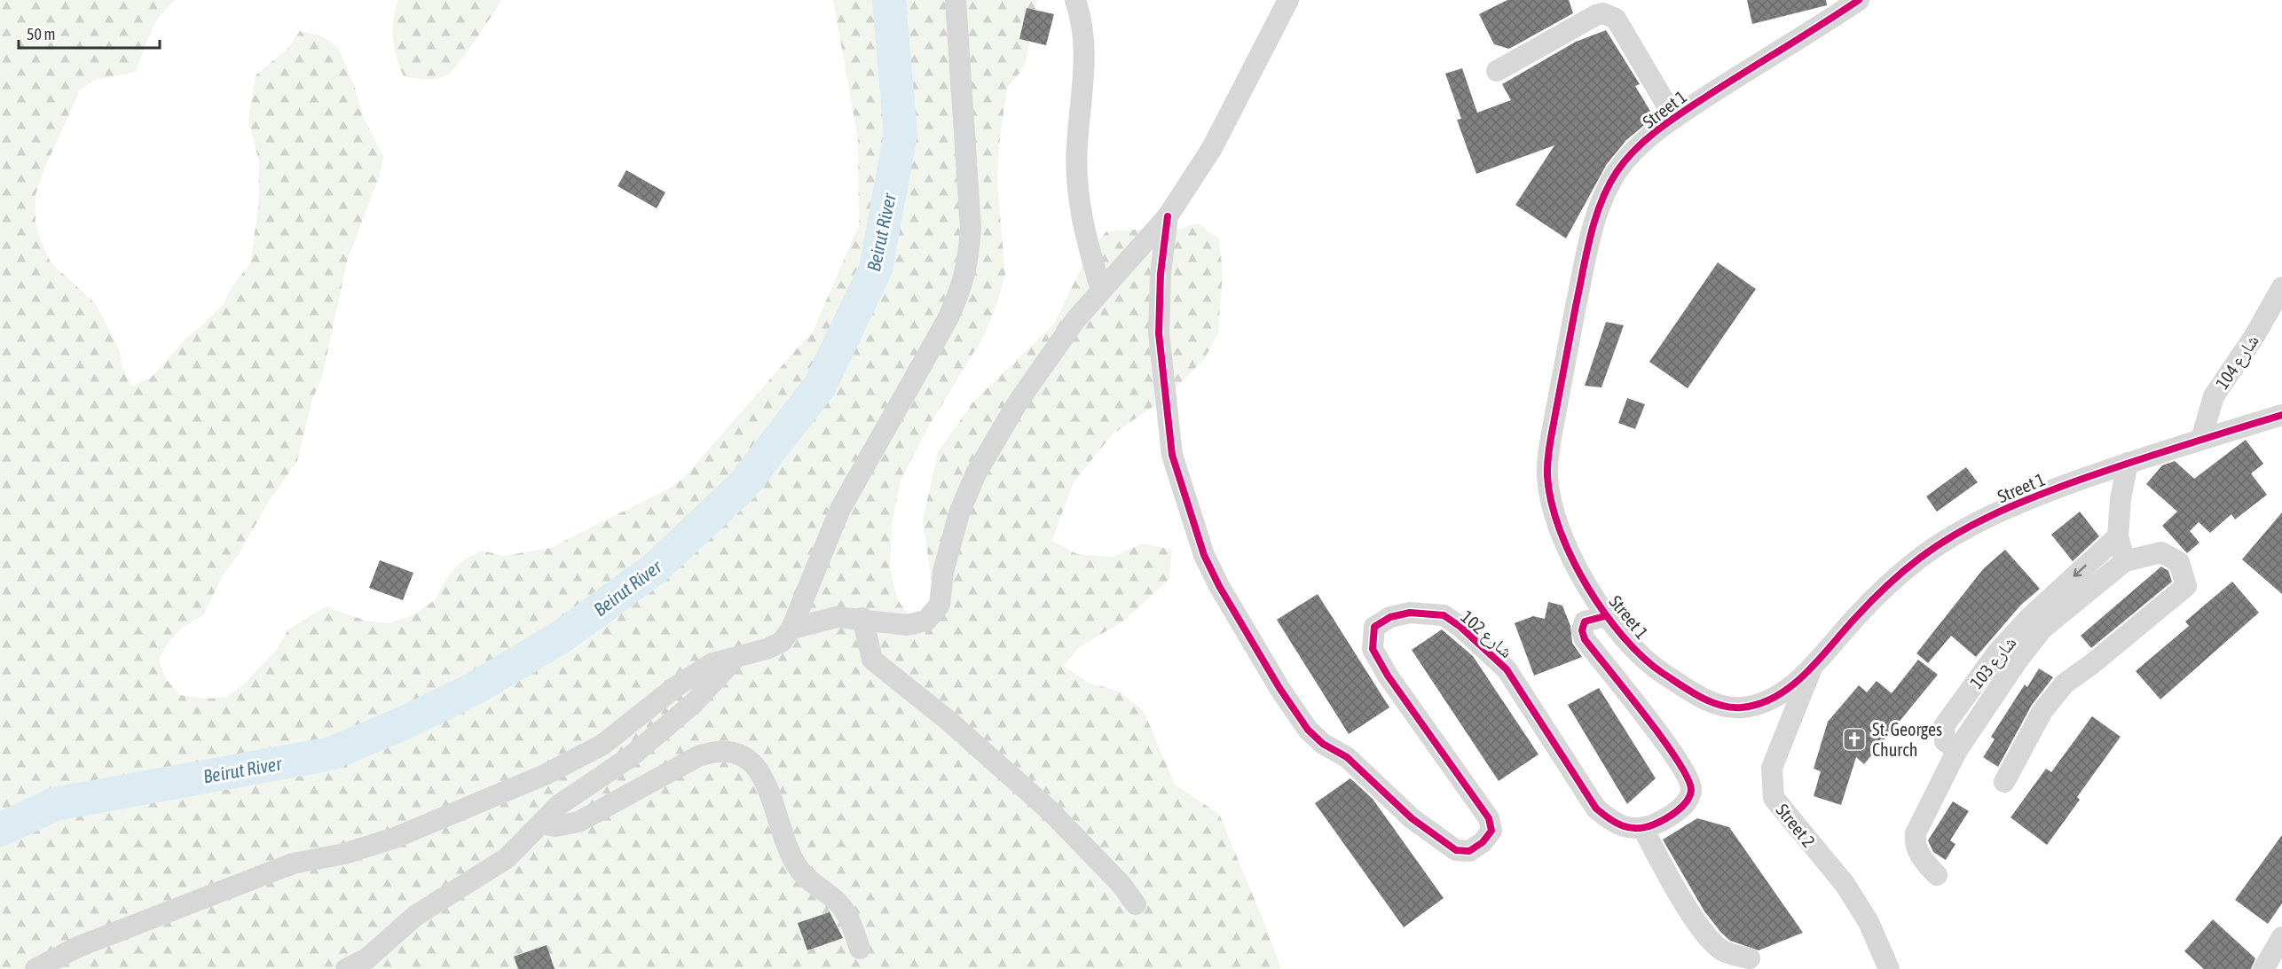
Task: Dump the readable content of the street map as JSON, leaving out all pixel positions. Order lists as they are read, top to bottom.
{
  "streets": {
    "street": [
      "Street 1",
      "شارع 104",
      "شارع 102",
      "شارع 103",
      "Street 2"
    ]
  },
  "crossings": [
    ["Street 1", "شارع 104"],
    ["Street 1", "Street 2"]
  ],
  "water": ["Beirut River"],
  "places": {
    "church": ["St. Georges Church"]
  },
  "scale_bar": "50 m"
}
